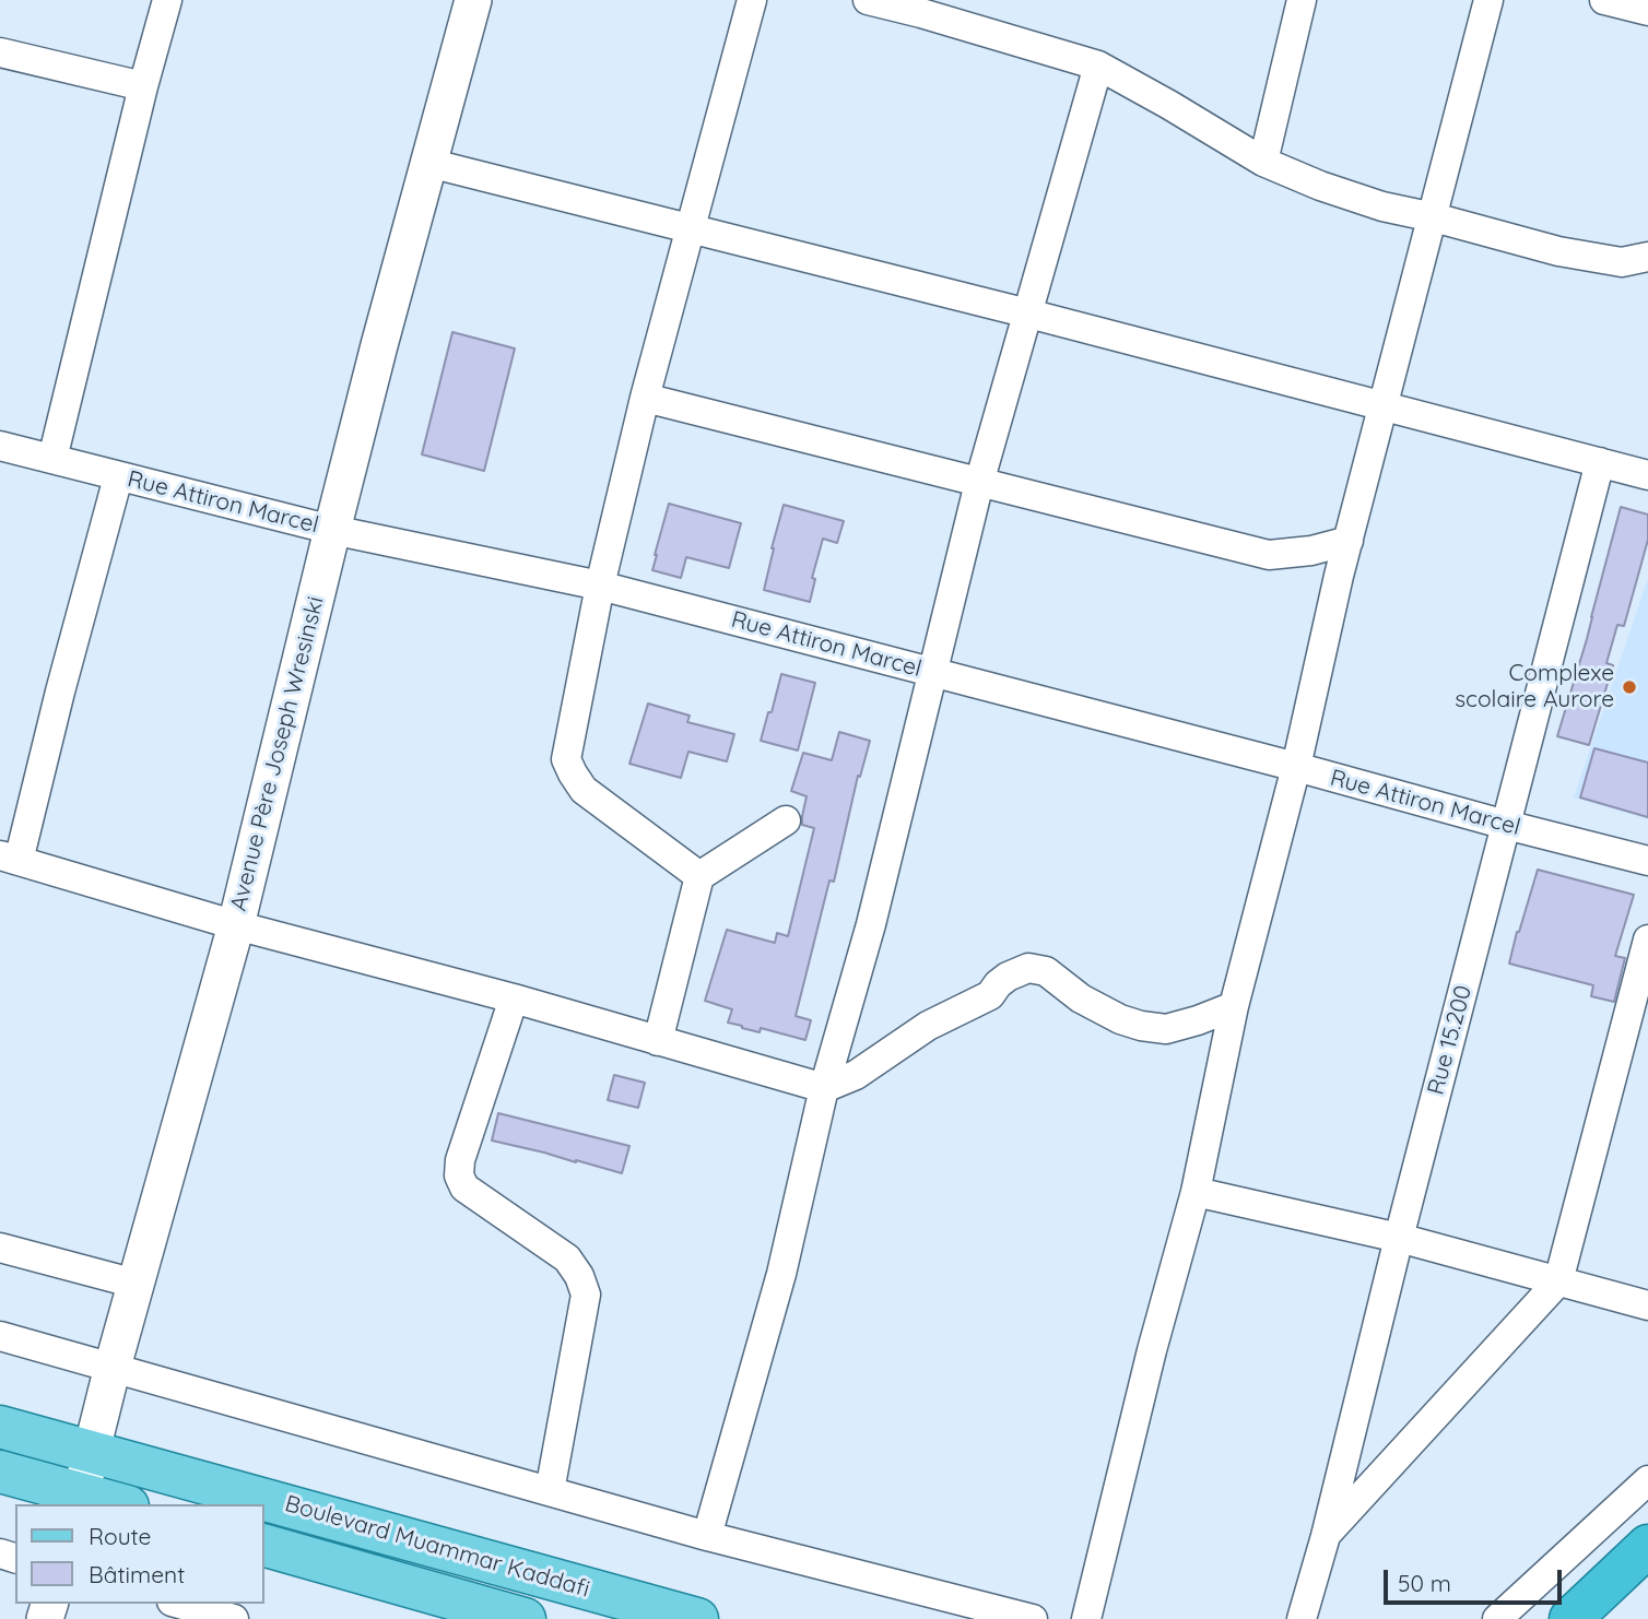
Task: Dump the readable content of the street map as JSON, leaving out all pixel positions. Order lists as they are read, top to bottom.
{
  "streets": {
    "main road": ["Boulevard Muammar Kaddafi"],
    "street": ["Rue Attiron Marcel", "Avenue Père Joseph Wresinski", "Rue 15.200"]
  },
  "crossings": [
    ["Rue Attiron Marcel", "Avenue Père Joseph Wresinski"],
    ["Rue Attiron Marcel", "Rue 15.200"],
    ["Avenue Père Joseph Wresinski", "Boulevard Muammar Kaddafi"]
  ],
  "places": ["Complexe scolaire Aurore"],
  "legend": ["Route", "Bâtiment"],
  "scale_bar": "50 m"
}
